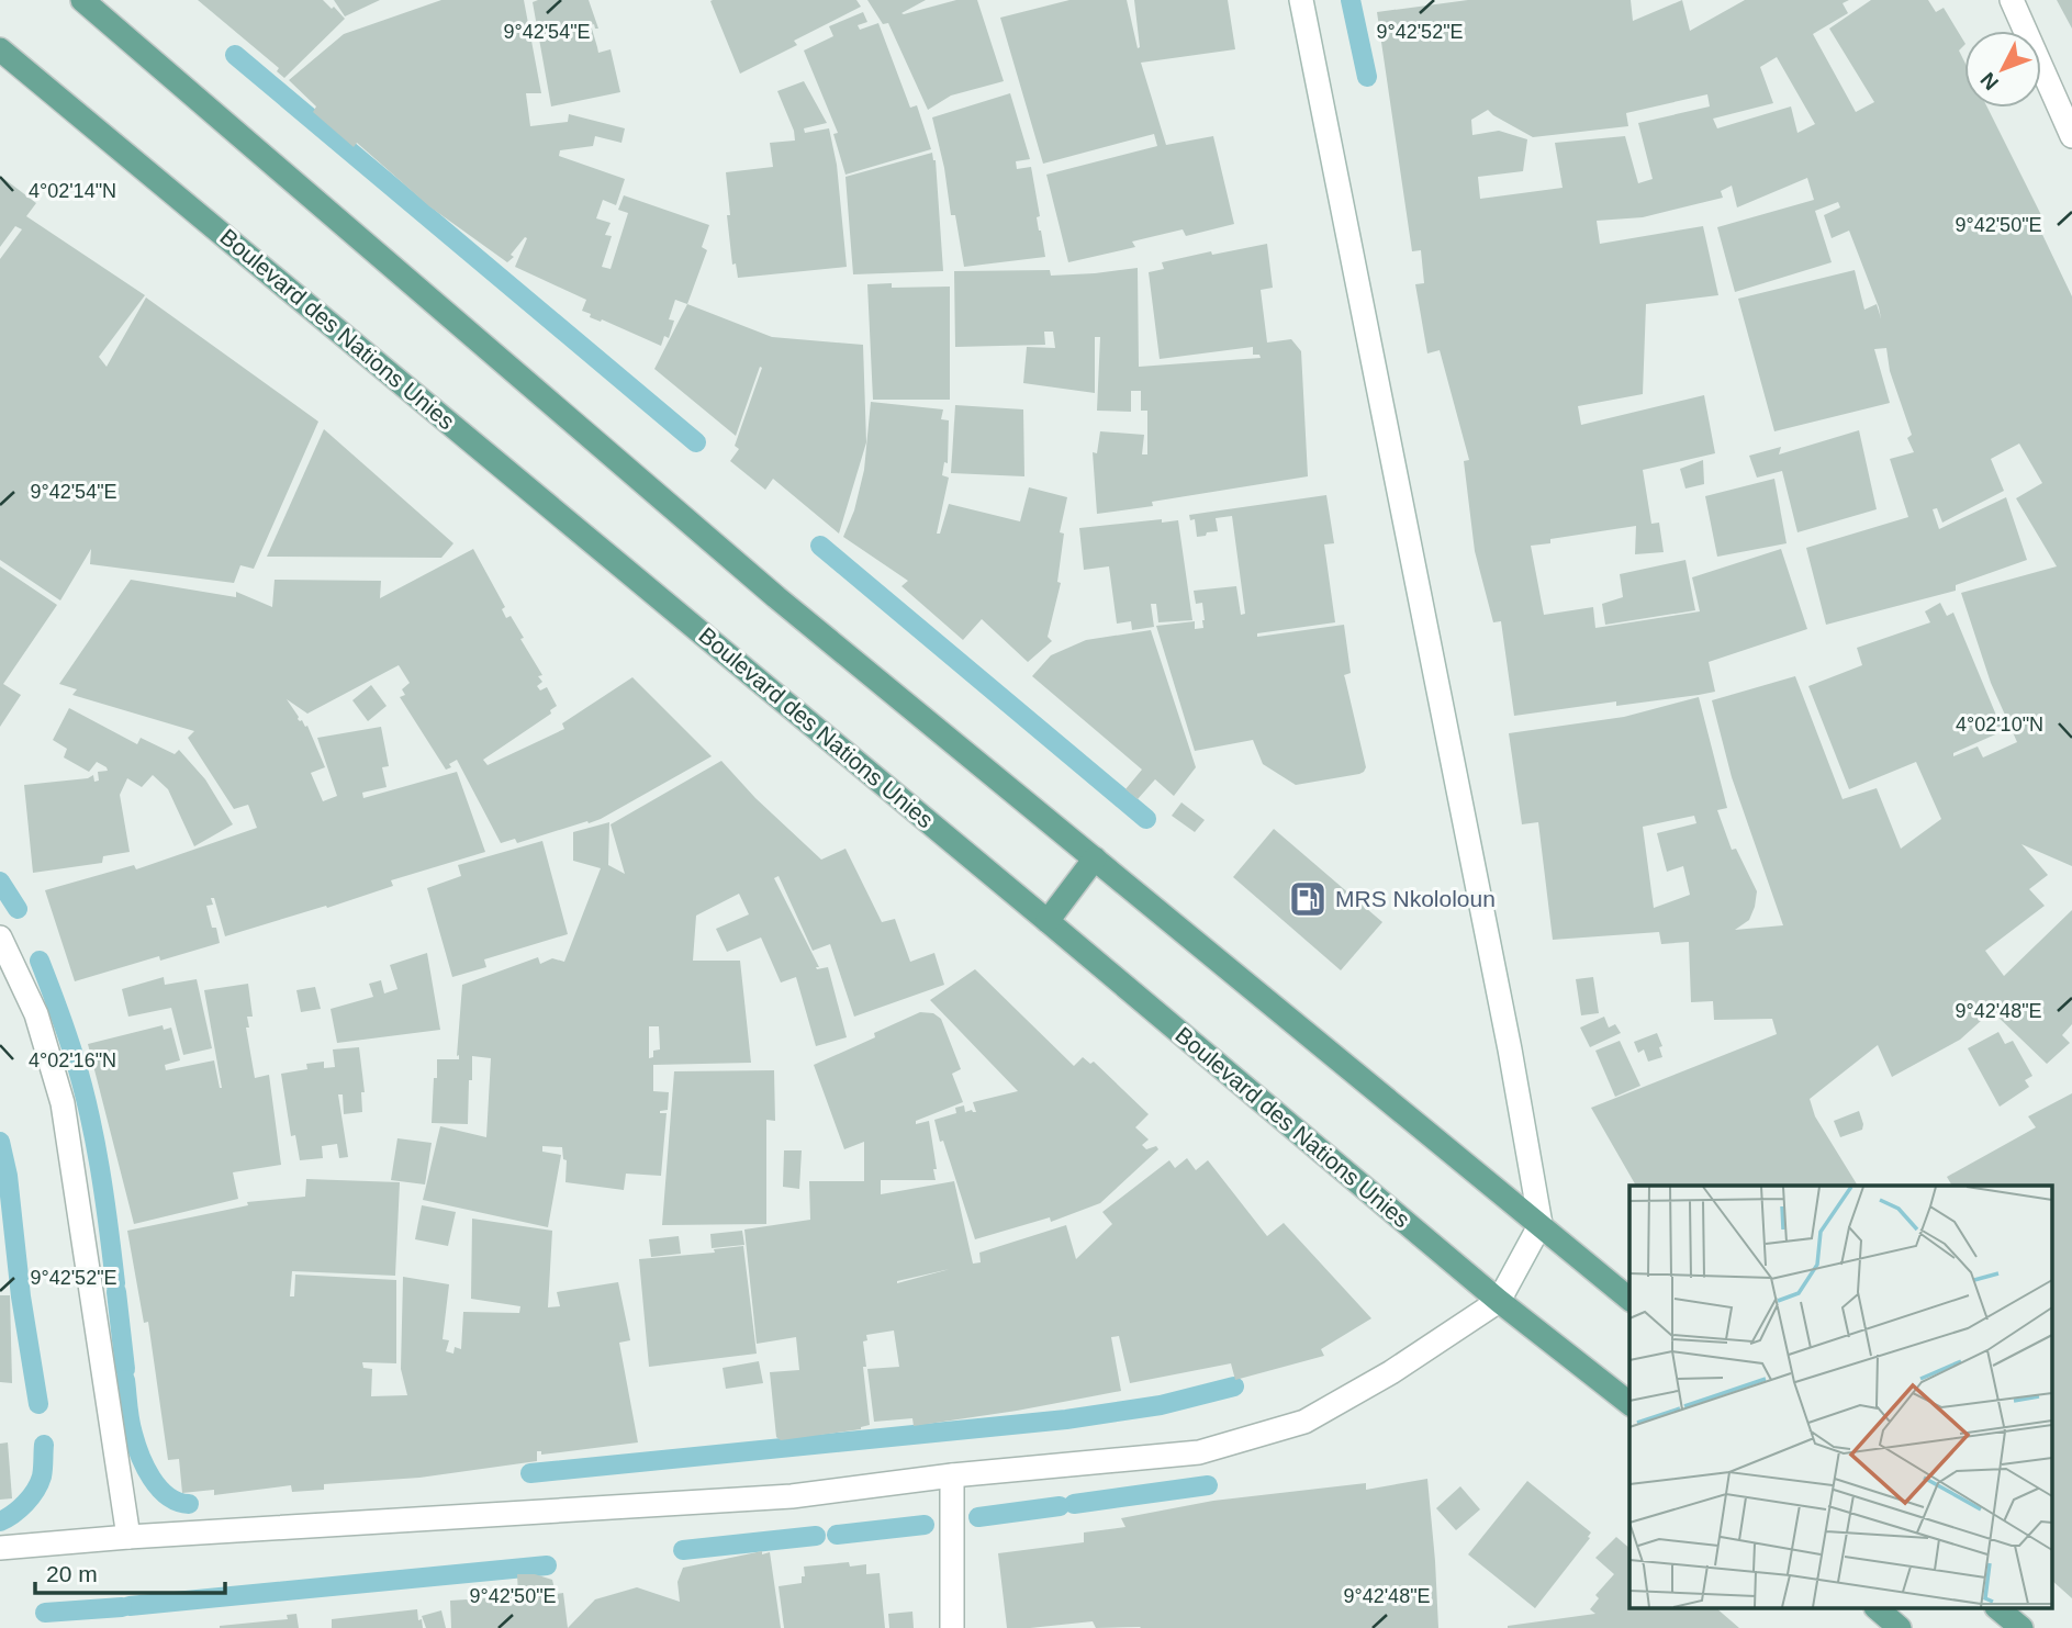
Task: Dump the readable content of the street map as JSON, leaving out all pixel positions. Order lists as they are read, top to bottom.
{
  "streets": {
    "main road": ["Boulevard des Nations Unies"]
  },
  "places": {
    "fuel station": ["MRS Nkololoun"]
  },
  "scale_bar": "20 m",
  "north": "bottom left",
  "coordinates": [
    "9°42'54\"E",
    "9°42'52\"E",
    "4°02'14\"N",
    "9°42'50\"E",
    "4°02'10\"N",
    "9°42'48\"E",
    "4°02'16\"N"
  ]
}
